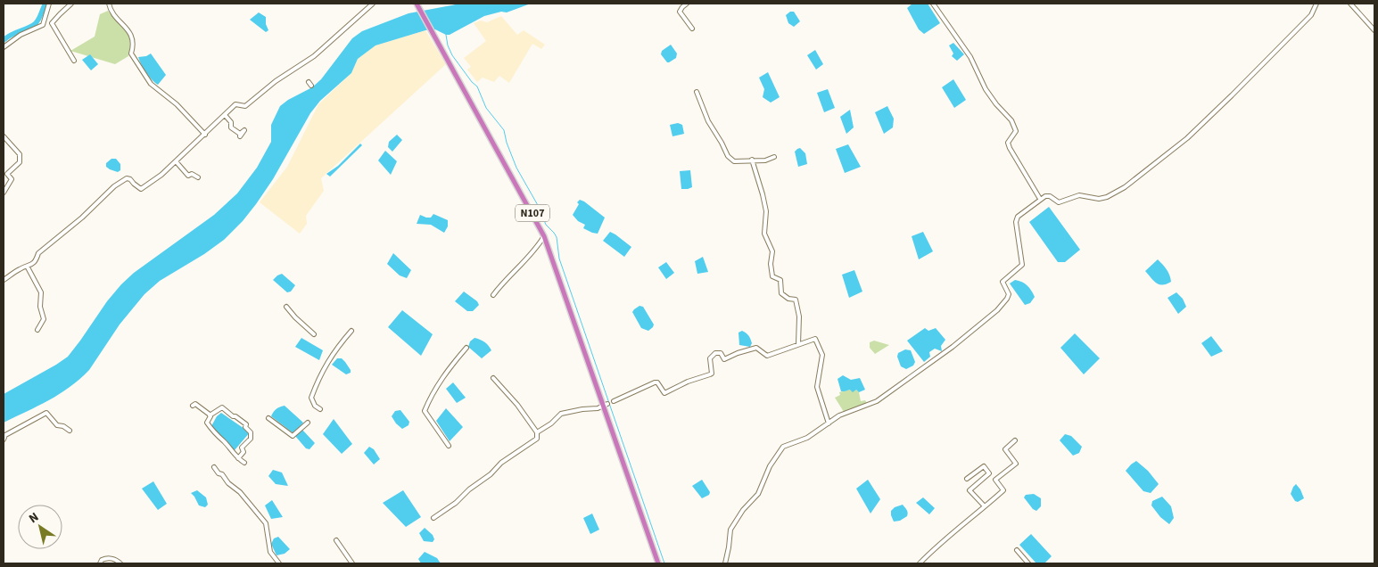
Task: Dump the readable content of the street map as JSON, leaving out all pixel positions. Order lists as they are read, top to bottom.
{
  "streets": {
    "highway": ["N107"]
  },
  "north": "top left"
}
